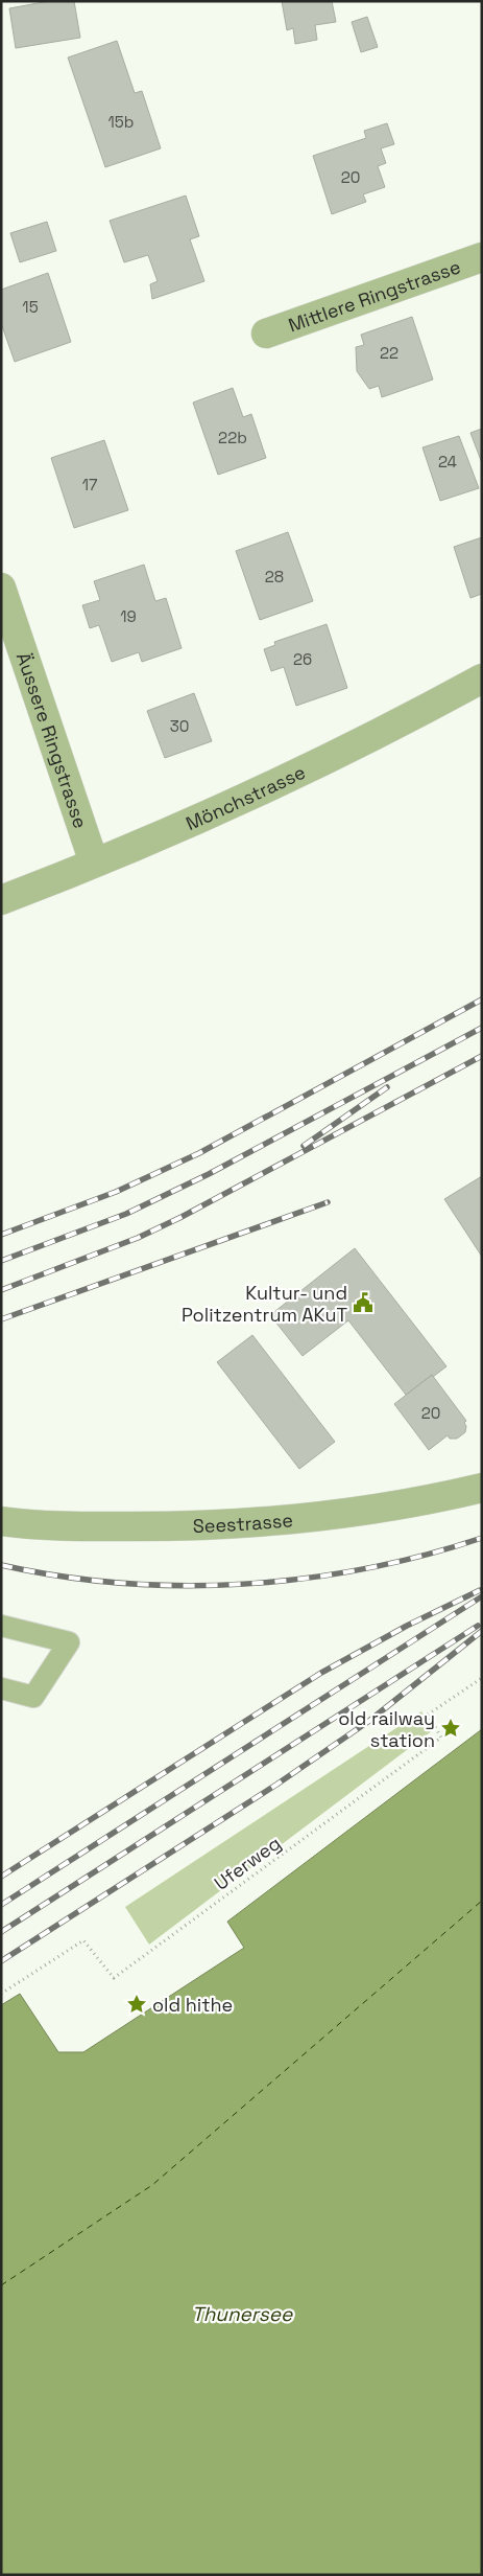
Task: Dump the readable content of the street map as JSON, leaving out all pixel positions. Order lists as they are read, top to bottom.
{
  "streets": {
    "street": [
      "Mittlere Ringstrasse",
      "Äussere Ringstrasse",
      "Mönchstrasse",
      "Seestrasse"
    ],
    "path": ["Uferweg"]
  },
  "crossings": [
    ["Äussere Ringstrasse", "Mönchstrasse"]
  ],
  "water": ["Thunersee"],
  "places": {
    "public building": ["Kultur- und Politzentrum AKuT"],
    "place": ["old railway station", "old hithe"]
  },
  "house_numbers": [
    "15b",
    "20",
    "15",
    "22",
    "22b",
    "24",
    "17",
    "28",
    "19",
    "26",
    "30",
    "20"
  ]
}
